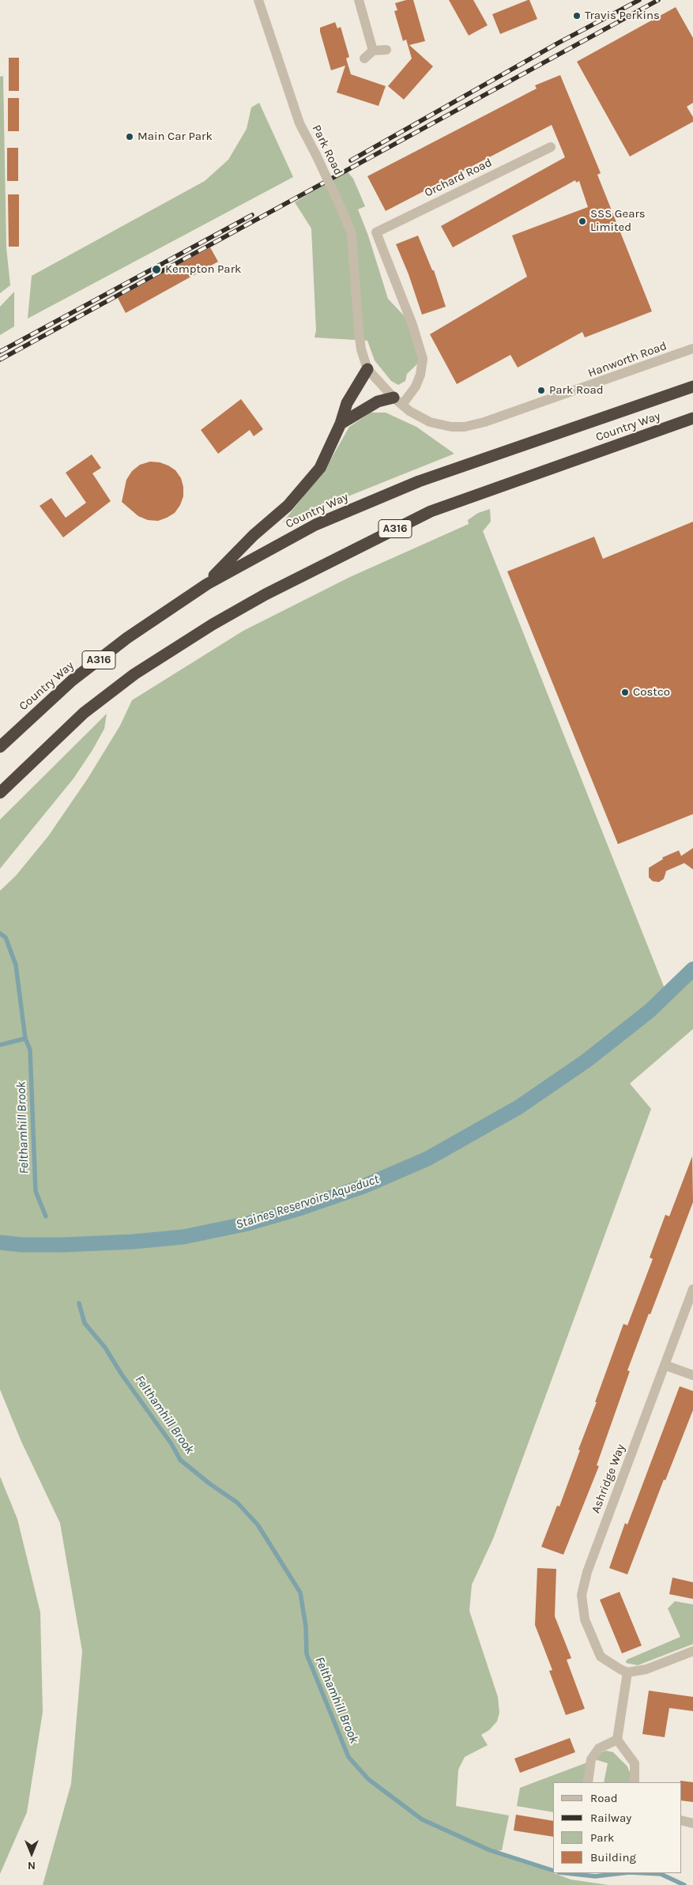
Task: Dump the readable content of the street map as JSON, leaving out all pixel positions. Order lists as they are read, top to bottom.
{
  "streets": {
    "highway": ["Country Way", "A316"],
    "street": [
      "Park Road",
      "Orchard Road",
      "Hanworth Road",
      "Ashridge Way"
    ]
  },
  "crossings": [
    ["Park Road", "Orchard Road"],
    ["Park Road", "Hanworth Road"],
    ["Orchard Road", "Hanworth Road"]
  ],
  "water": ["Felthamhill Brook", "Staines Reservoirs Aqueduct"],
  "places": [
    "Travis Perkins",
    "Main Car Park",
    "SSS Gears Limited",
    "Kempton Park",
    "Park Road",
    "Costco"
  ],
  "legend": [
    "Road",
    "Railway",
    "Park",
    "Building"
  ],
  "north": "bottom"
}
